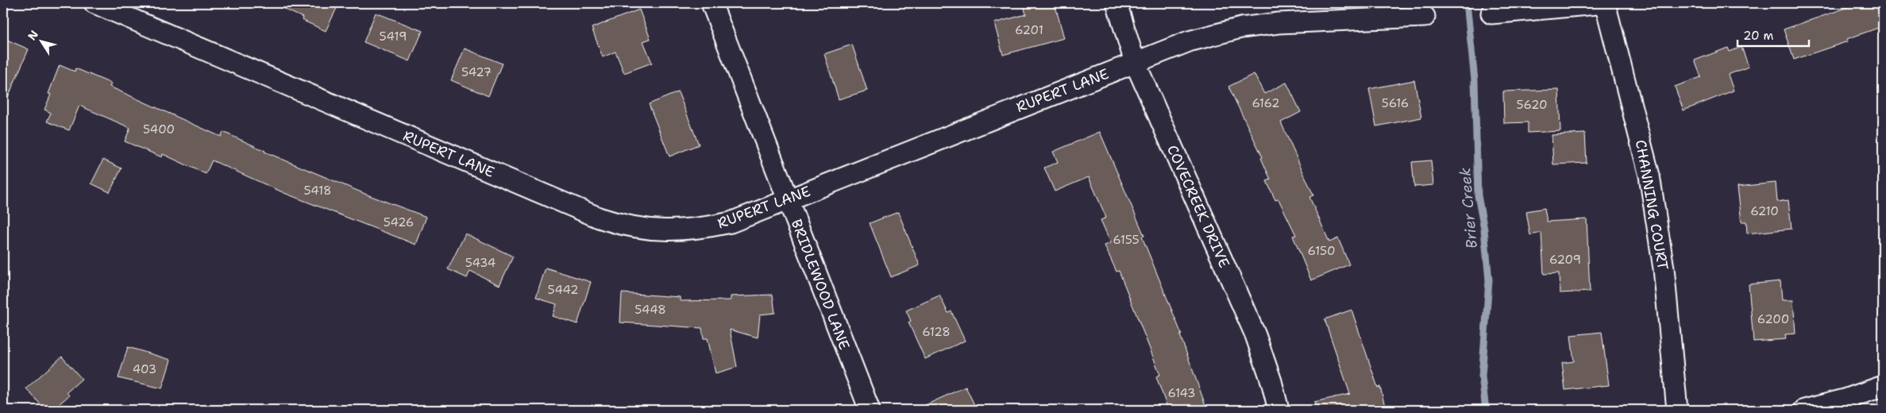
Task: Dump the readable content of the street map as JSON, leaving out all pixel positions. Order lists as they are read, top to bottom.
{
  "streets": {
    "street": [
      "RUPERT LANE",
      "CHANNING COURT",
      "COVECREEK DRIVE",
      "BRIDLEWOOD LANE"
    ]
  },
  "crossings": [
    ["RUPERT LANE", "COVECREEK DRIVE"],
    ["RUPERT LANE", "BRIDLEWOOD LANE"]
  ],
  "water": ["Brier Creek"],
  "house_numbers": [
    "6201",
    "5419",
    "5427",
    "6162",
    "5616",
    "5620",
    "5400",
    "5418",
    "6210",
    "5426",
    "6155",
    "6150",
    "6209",
    "5434",
    "5442",
    "5448",
    "6200",
    "6128",
    "403",
    "6143"
  ],
  "scale_bar": "20 m",
  "north": "top left"
}
